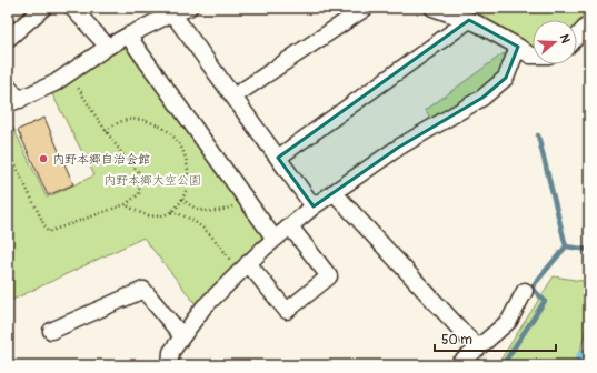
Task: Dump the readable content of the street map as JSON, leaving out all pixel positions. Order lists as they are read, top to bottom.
{
  "parks": ["内野本郷大空公園"],
  "places": ["内野本郷自治会館"],
  "scale_bar": "50 m",
  "north": "right"
}
